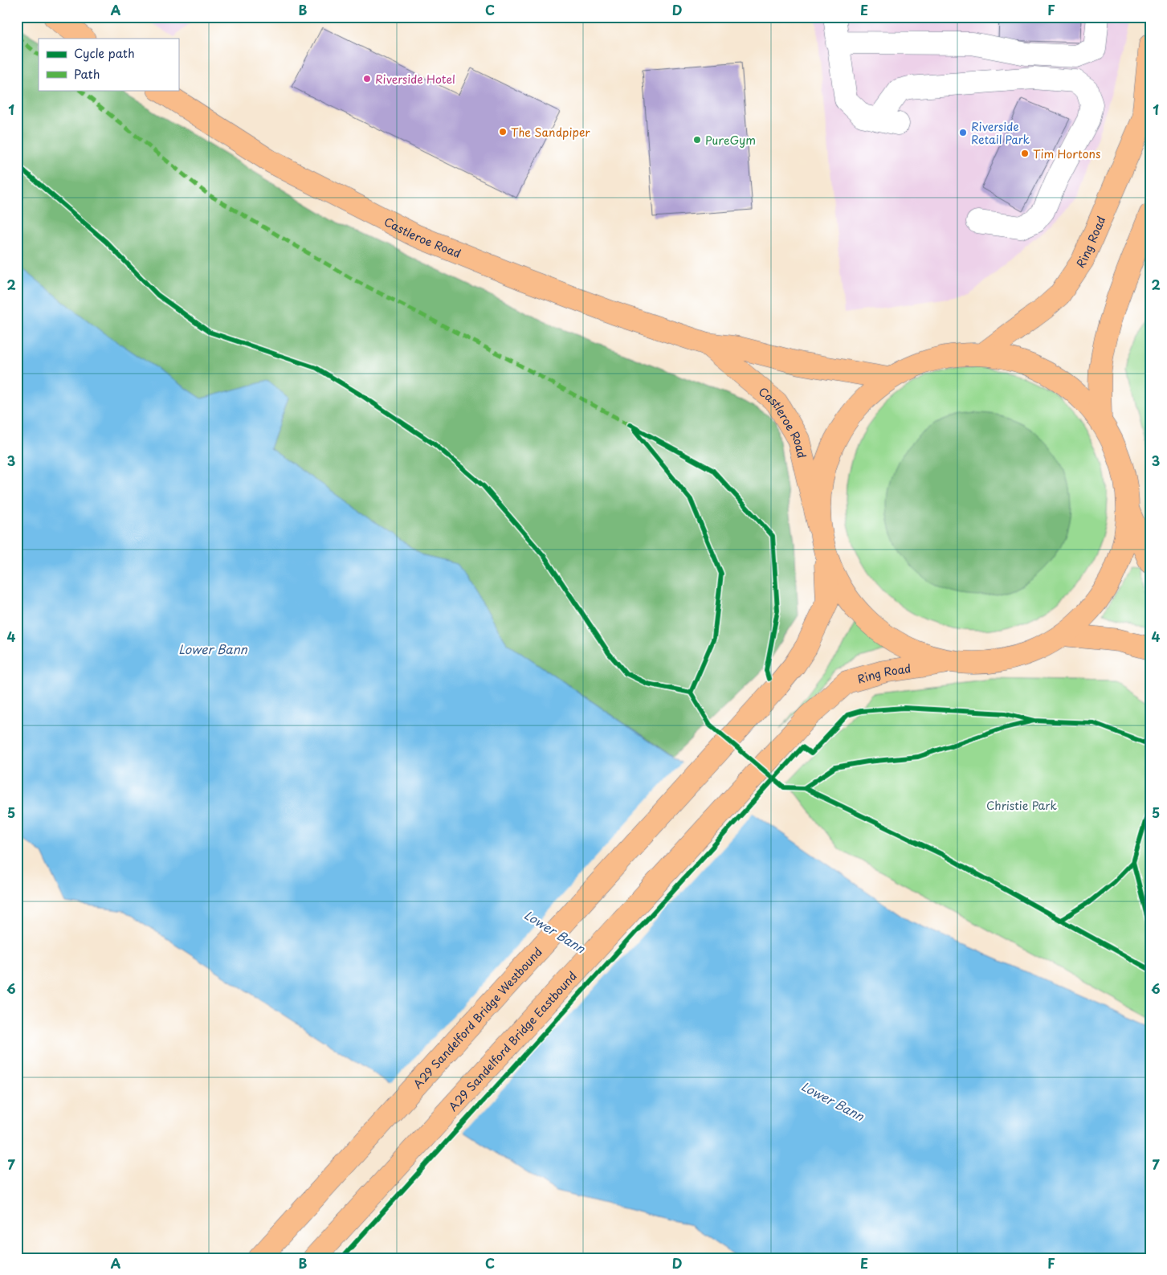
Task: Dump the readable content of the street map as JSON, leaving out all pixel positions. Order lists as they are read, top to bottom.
{
  "streets": {
    "main road": [
      "Castleroe Road",
      "Ring Road",
      "A29 Sandelford Bridge Westbound",
      "A29 Sandelford Bridge Eastbound"
    ]
  },
  "crossings": [
    ["Ring Road", "A29 Sandelford Bridge Eastbound"]
  ],
  "water": ["Lower Bann"],
  "parks": ["Christie Park"],
  "places": [
    "Riverside Hotel",
    "The Sandpiper",
    "Riverside Retail Park",
    "PureGym",
    "Tim Hortons"
  ],
  "legend": ["Cycle path", "Path"],
  "grid": {
    "columns": [
      "A",
      "B",
      "C",
      "D",
      "E",
      "F"
    ],
    "rows": [
      "1",
      "2",
      "3",
      "4",
      "5",
      "6",
      "7"
    ]
  }
}
